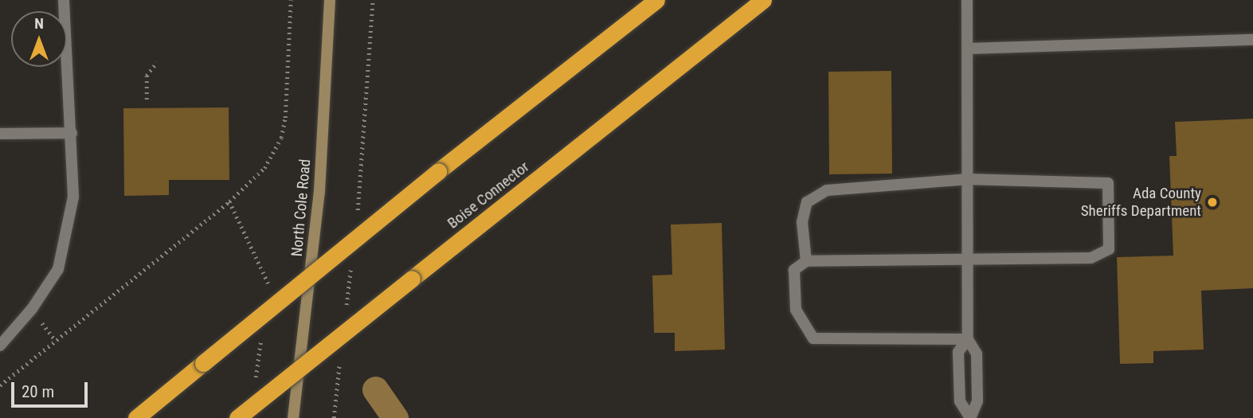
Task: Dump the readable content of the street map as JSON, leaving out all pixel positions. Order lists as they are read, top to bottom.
{
  "streets": {
    "highway": ["Boise Connector"],
    "main road": ["North Cole Road"]
  },
  "places": ["Ada County Sheriffs Department"],
  "scale_bar": "20 m",
  "north": "top"
}
